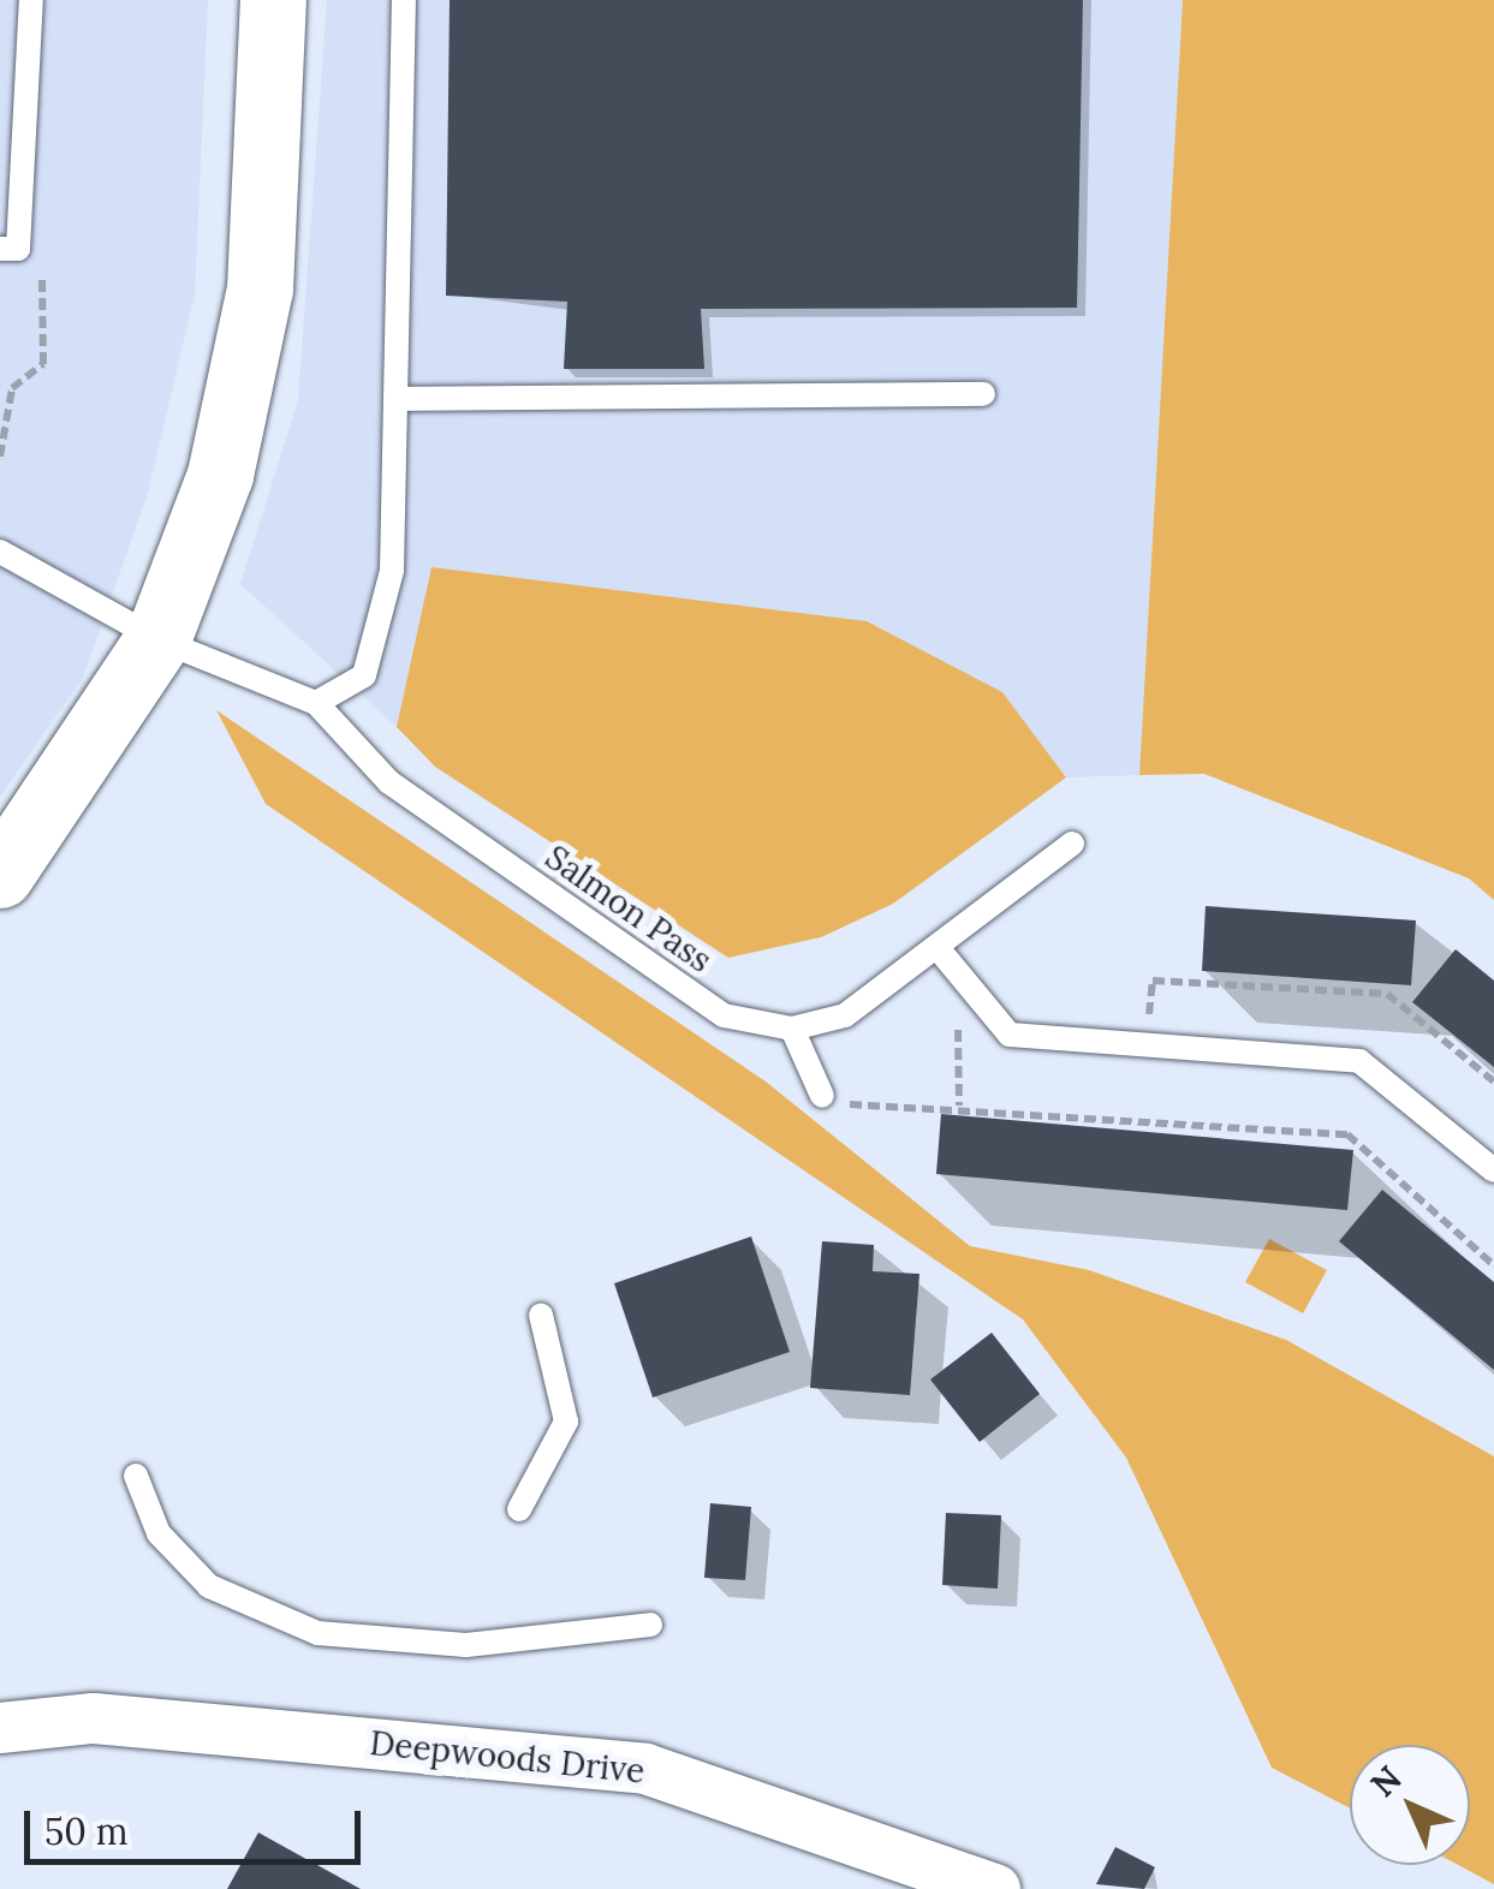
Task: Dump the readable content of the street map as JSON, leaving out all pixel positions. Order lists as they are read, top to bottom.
{
  "streets": {
    "street": ["Deepwoods Drive"],
    "lane": ["Salmon Pass"]
  },
  "scale_bar": "50 m",
  "north": "top left"
}
